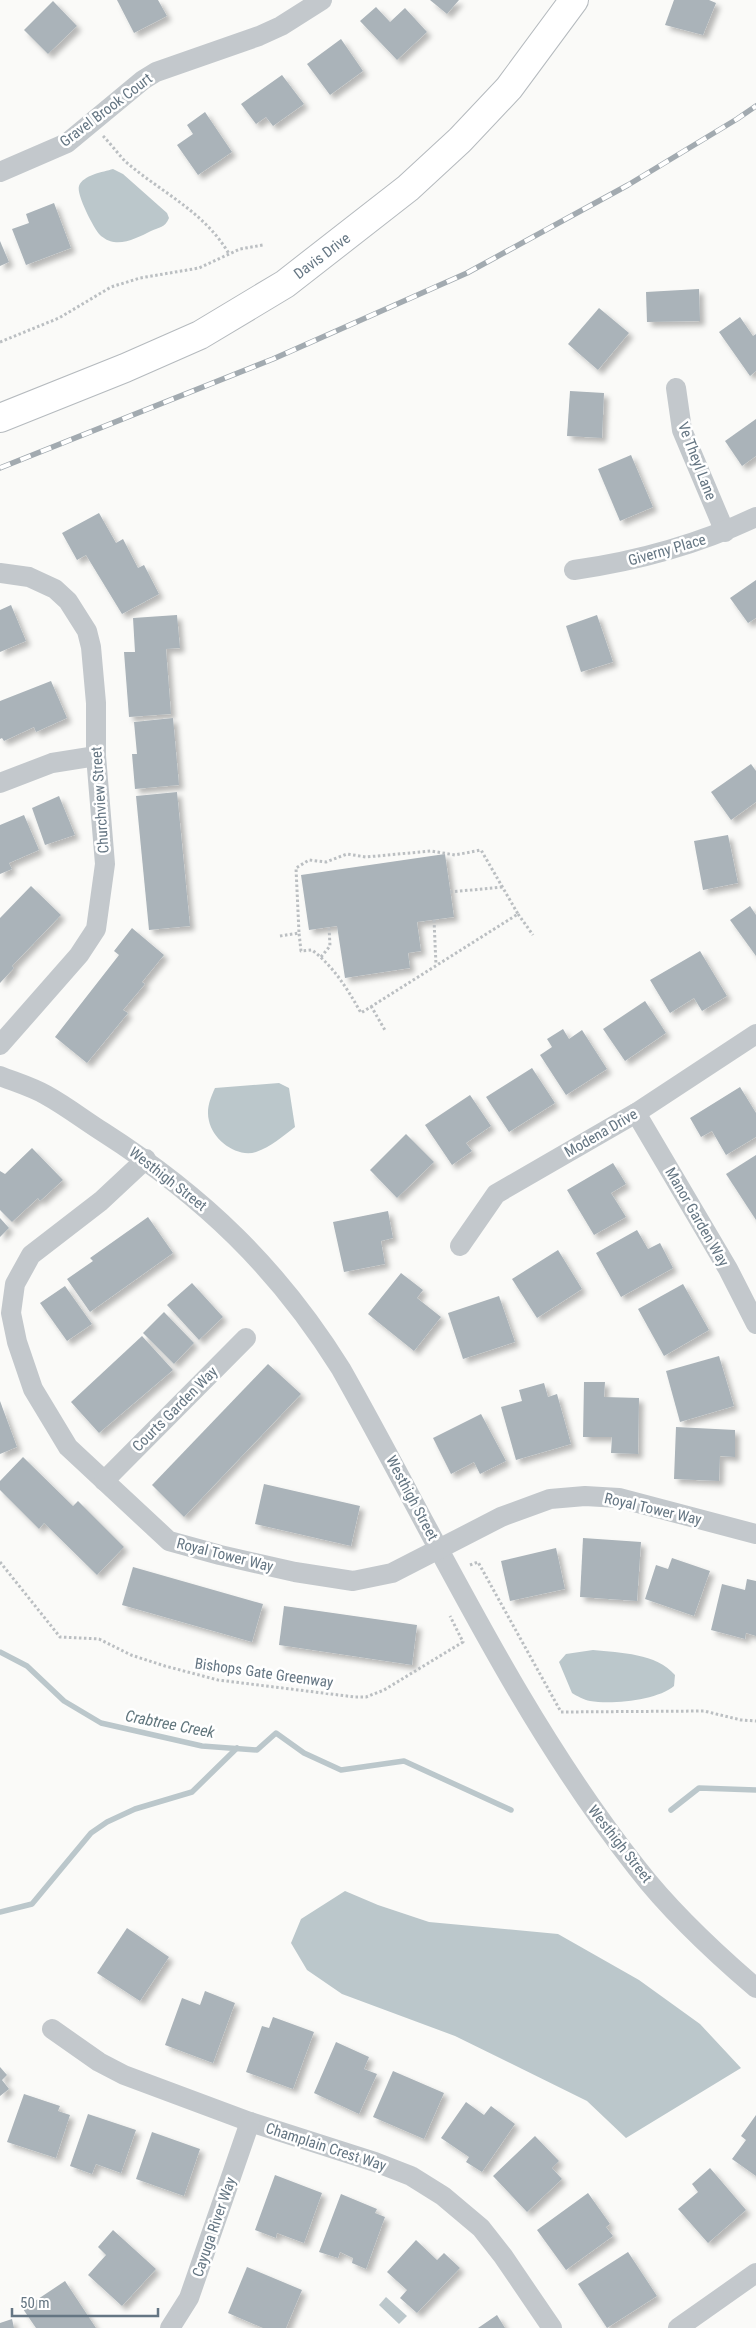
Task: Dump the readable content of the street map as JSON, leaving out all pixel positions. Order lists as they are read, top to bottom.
{
  "streets": {
    "main road": ["Davis Drive"],
    "street": [
      "Gravel Brook Court",
      "Ve Theyl Lane",
      "Giverny Place",
      "Churchview Street",
      "Modena Drive",
      "Westhigh Street",
      "Manor Garden Way",
      "Courts Garden Way",
      "Royal Tower Way",
      "Champlain Crest Way",
      "Cayuga River Way"
    ],
    "path": ["Bishops Gate Greenway"]
  },
  "crossings": [
    ["Ve Theyl Lane", "Giverny Place"],
    ["Modena Drive", "Manor Garden Way"],
    ["Westhigh Street", "Royal Tower Way"],
    ["Courts Garden Way", "Royal Tower Way"],
    ["Champlain Crest Way", "Cayuga River Way"]
  ],
  "water": ["Crabtree Creek"],
  "scale_bar": "50 m"
}
